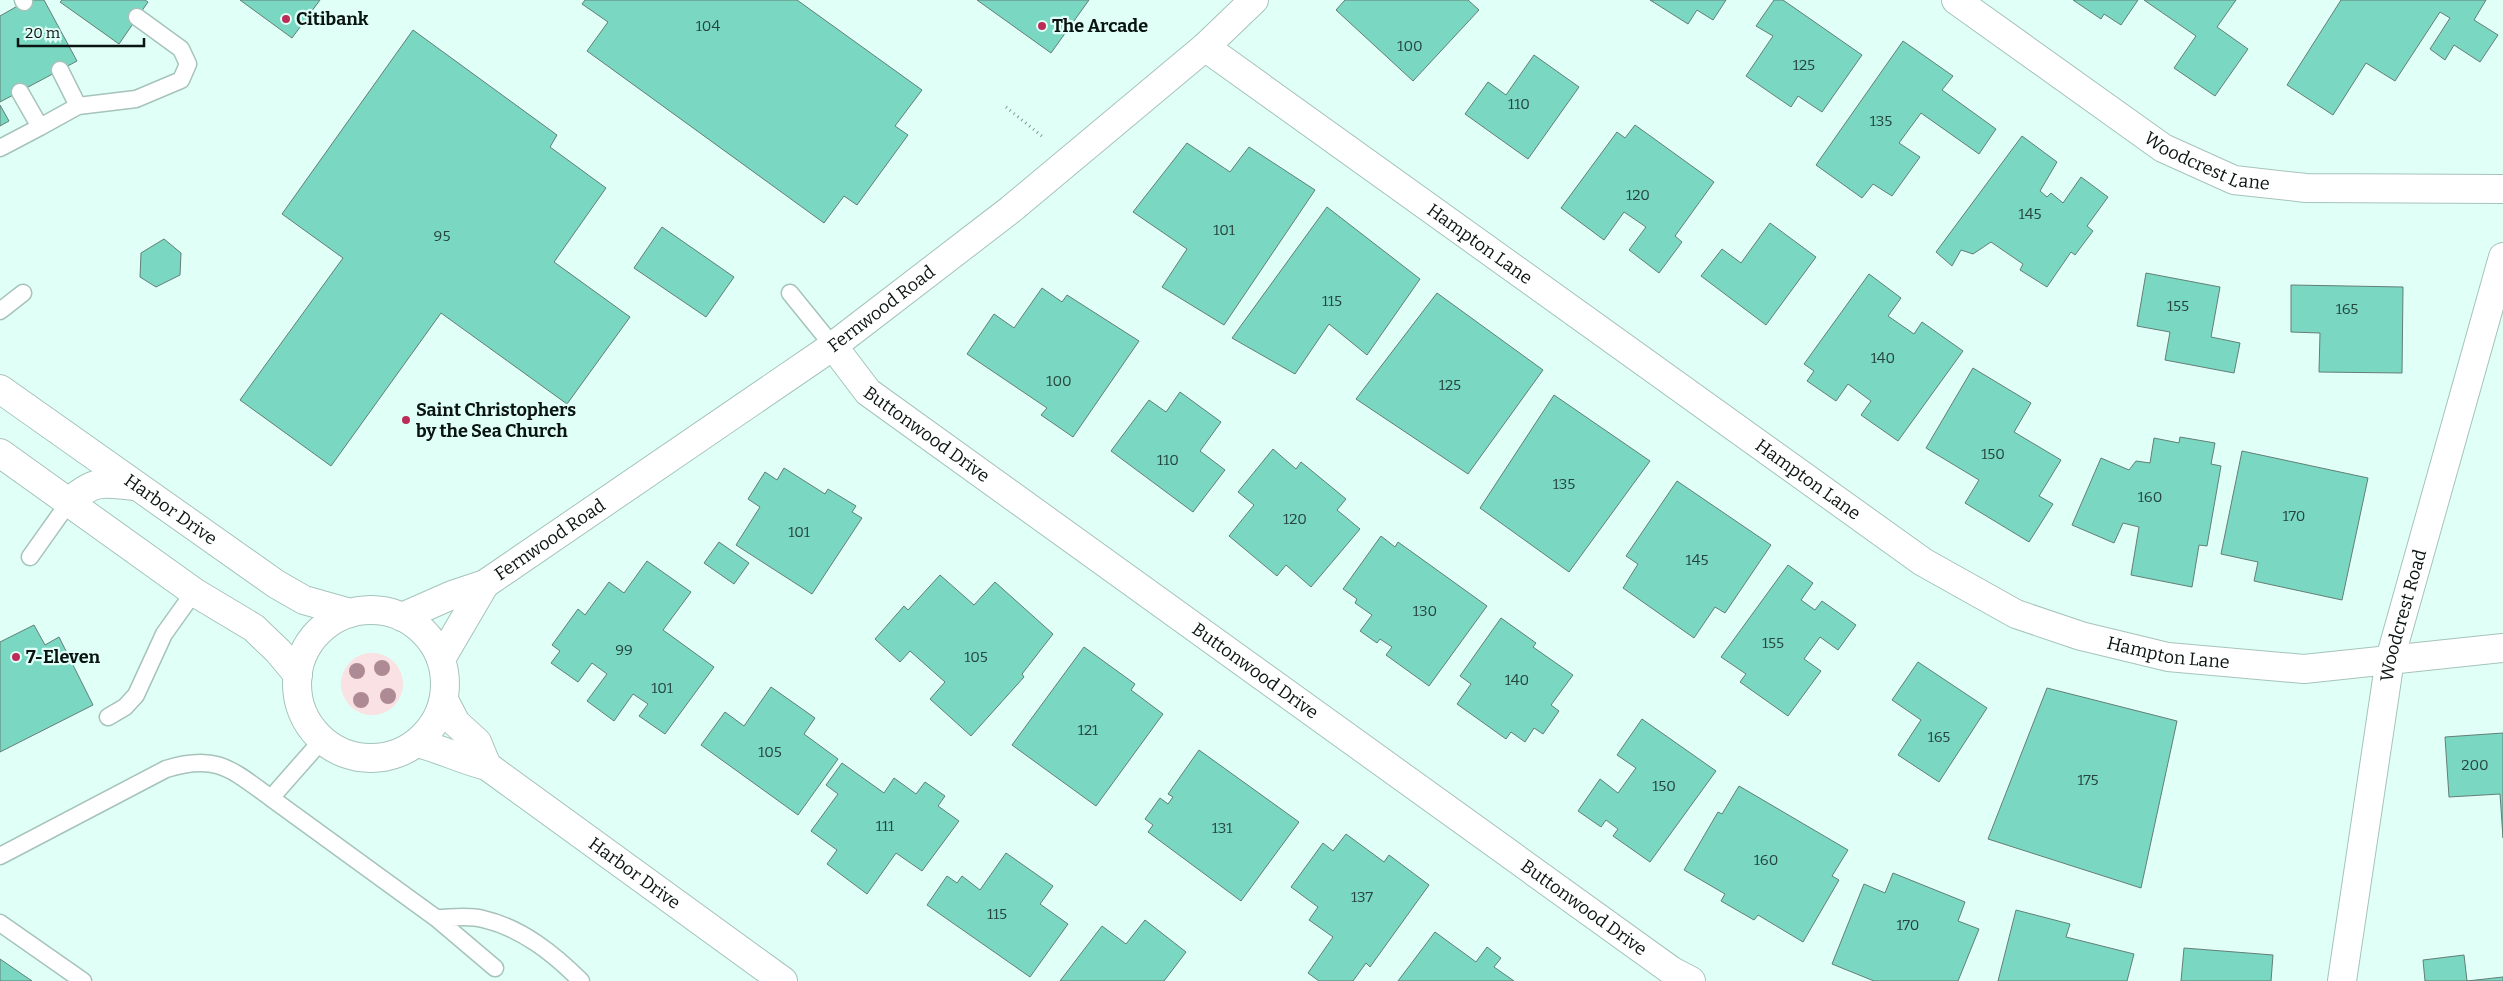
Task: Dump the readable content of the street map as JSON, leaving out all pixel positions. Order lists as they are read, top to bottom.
{
  "streets": {
    "street": [
      "Woodcrest Lane",
      "Hampton Lane",
      "Fernwood Road",
      "Buttonwood Drive",
      "Harbor Drive",
      "Woodcrest Road"
    ]
  },
  "crossings": [
    ["Hampton Lane", "Fernwood Road"],
    ["Hampton Lane", "Woodcrest Road"],
    ["Fernwood Road", "Buttonwood Drive"],
    ["Fernwood Road", "Harbor Drive"]
  ],
  "places": [
    "Citibank",
    "The Arcade",
    "Saint Christophers by the Sea Church",
    "7-Eleven"
  ],
  "house_numbers": [
    "104",
    "100",
    "125",
    "110",
    "135",
    "120",
    "145",
    "101",
    "95",
    "115",
    "155",
    "165",
    "140",
    "100",
    "125",
    "150",
    "110",
    "135",
    "160",
    "170",
    "120",
    "101",
    "145",
    "130",
    "155",
    "99",
    "105",
    "140",
    "101",
    "121",
    "165",
    "105",
    "200",
    "175",
    "150",
    "111",
    "131",
    "160",
    "137",
    "115",
    "170"
  ],
  "scale_bar": "20 m"
}
